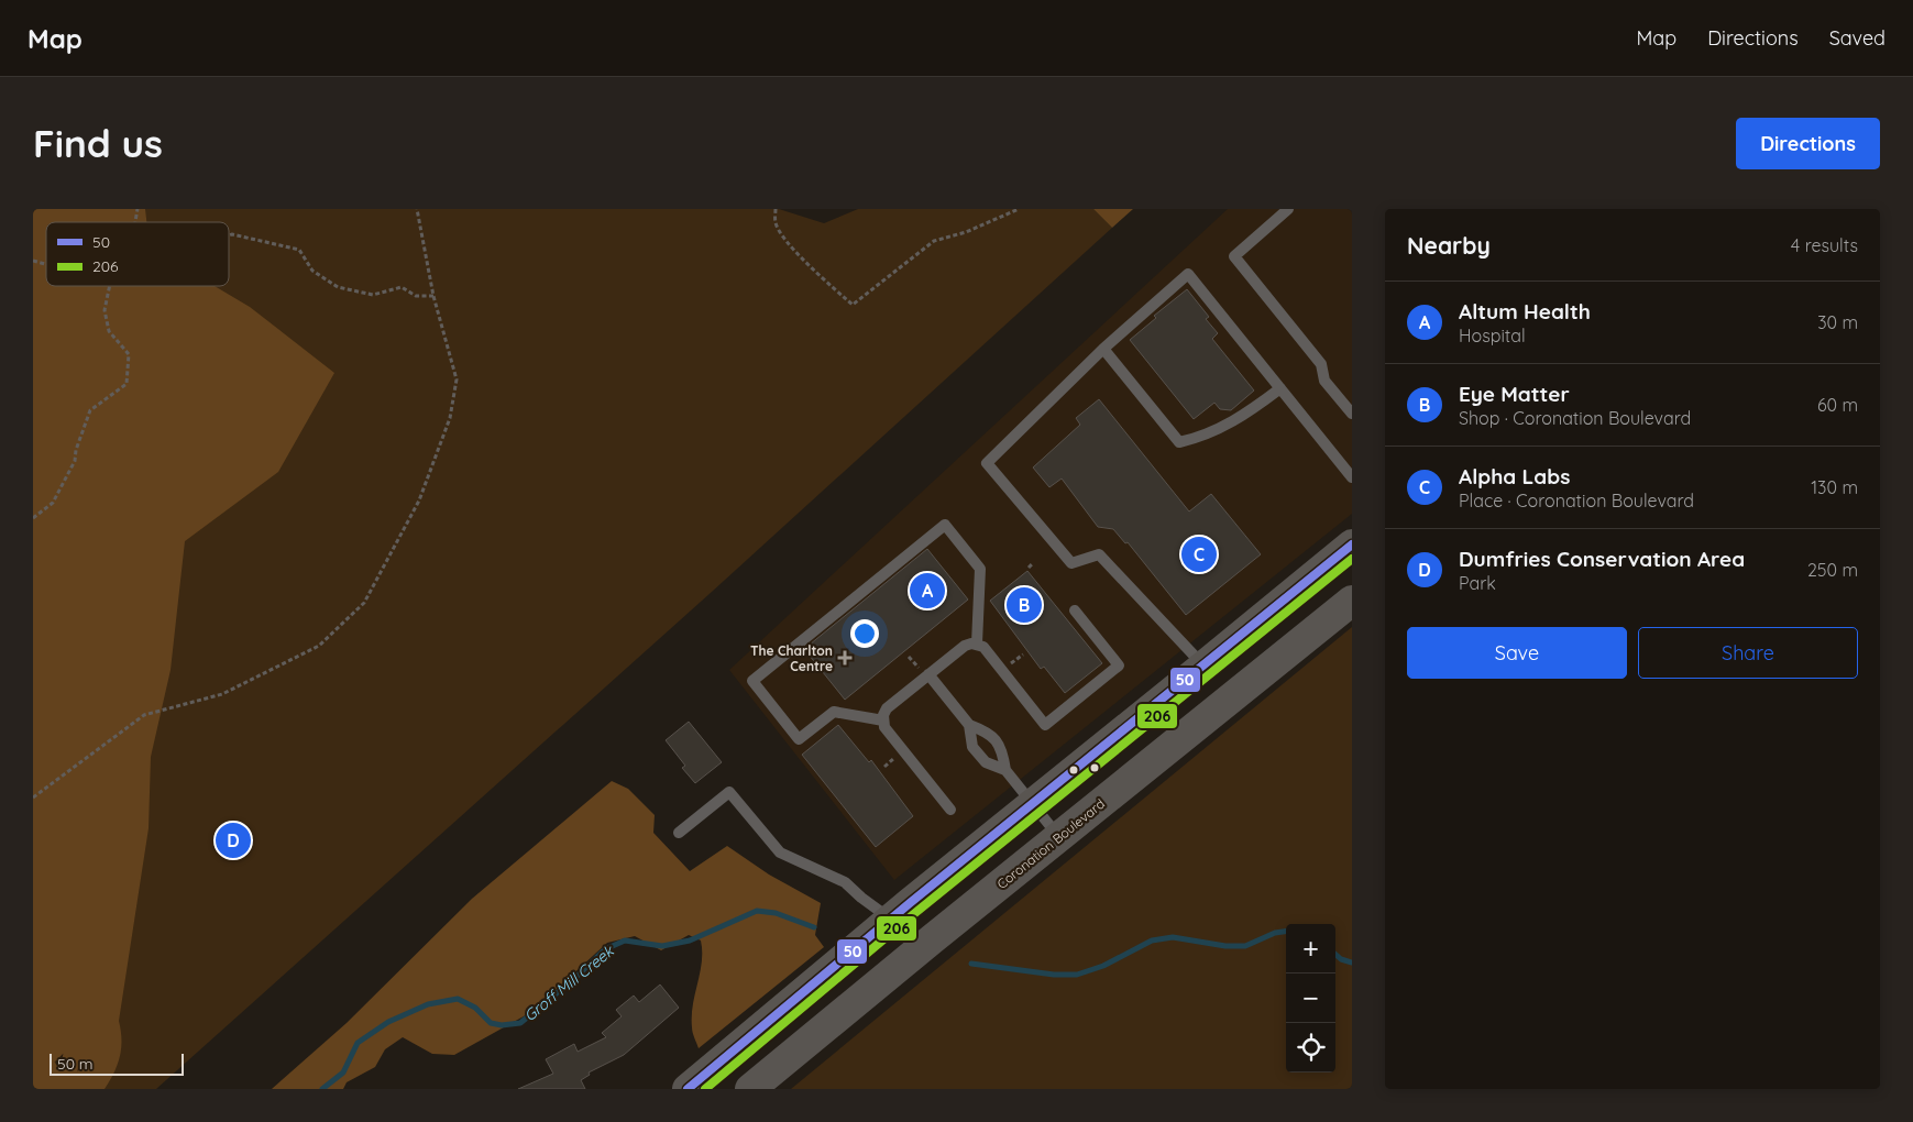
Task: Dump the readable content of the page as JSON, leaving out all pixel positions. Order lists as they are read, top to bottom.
{
  "streets": {
    "main road": ["Coronation Boulevard"]
  },
  "water": ["Groff Mill Creek"],
  "places": {
    "health": ["The Charlton Centre"]
  },
  "lines": ["transit line 50", "transit line 206"],
  "legend": ["50", "206"],
  "scale_bar": "50 m",
  "page": {
    "header": "Map",
    "nav": ["Map", "Directions", "Saved"],
    "buttons": [
      "Directions",
      ["Save", "Share"]
    ],
    "title": "Find us",
    "heading": ["Nearby", "4 results"],
    "list": [
      {
        "mark": "A",
        "name": "Altum Health",
        "note": "Hospital",
        "value": "30 m"
      },
      {
        "mark": "B",
        "name": "Eye Matter",
        "note": "Shop · Coronation Boulevard",
        "value": "60 m"
      },
      {
        "mark": "C",
        "name": "Alpha Labs",
        "note": "Place · Coronation Boulevard",
        "value": "130 m"
      },
      {
        "mark": "D",
        "name": "Dumfries Conservation Area",
        "note": "Park",
        "value": "250 m"
      }
    ],
    "pins": [
      "C",
      "A",
      "B",
      "D"
    ],
    "map_buttons": ["+", "−"],
    "scale": "50 m"
  }
}
